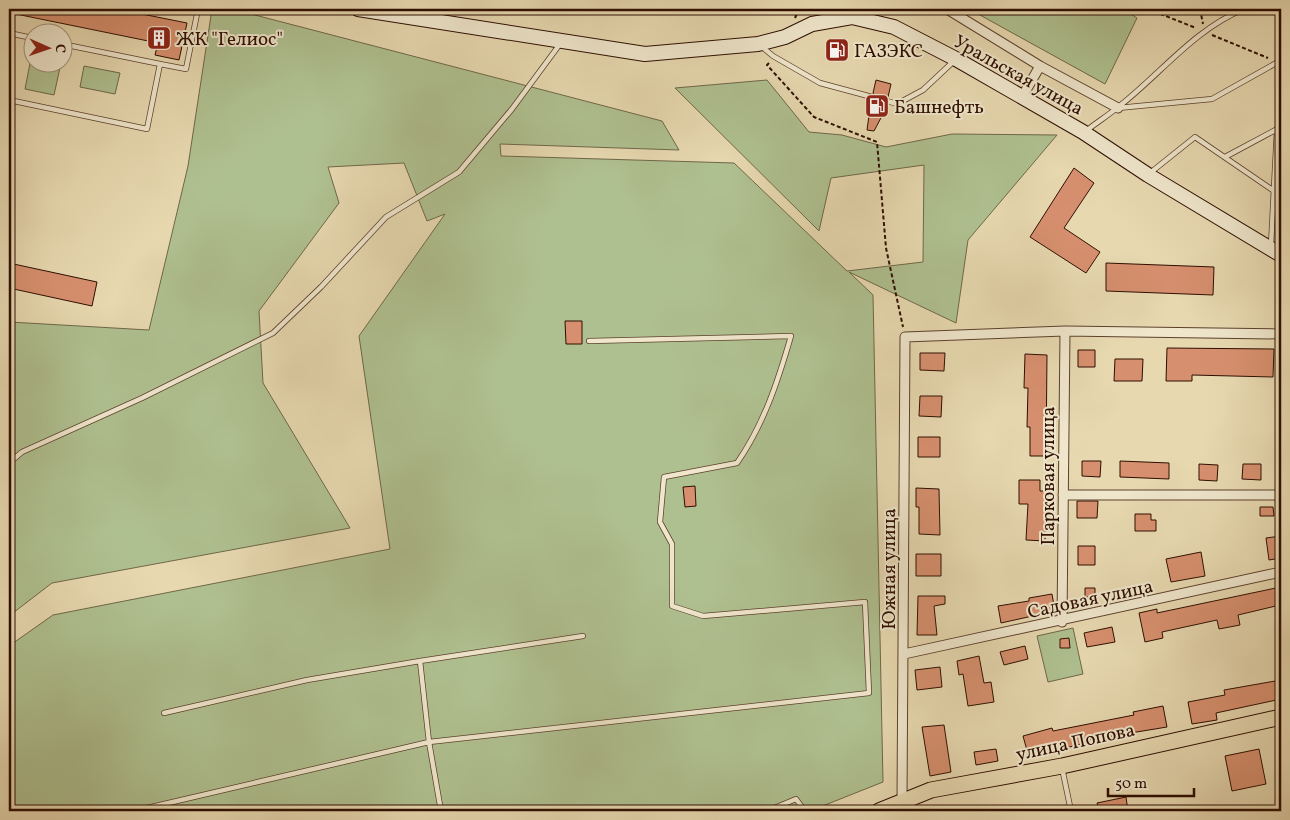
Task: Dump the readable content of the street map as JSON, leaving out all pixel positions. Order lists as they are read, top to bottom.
{
  "streets": {
    "main road": ["улица Попова"],
    "street": [
      "Уральская улица",
      "Парковая улица",
      "Южная улица",
      "Садовая улица"
    ]
  },
  "crossings": [
    ["Парковая улица", "Садовая улица"],
    ["Южная улица", "Садовая улица"],
    ["Южная улица", "улица Попова"]
  ],
  "places": {
    "building": ["ЖК \"Гелиос\""],
    "fuel station": ["ГАЗЭКС", "Башнефть"]
  },
  "scale_bar": "50 m",
  "north": "right"
}
